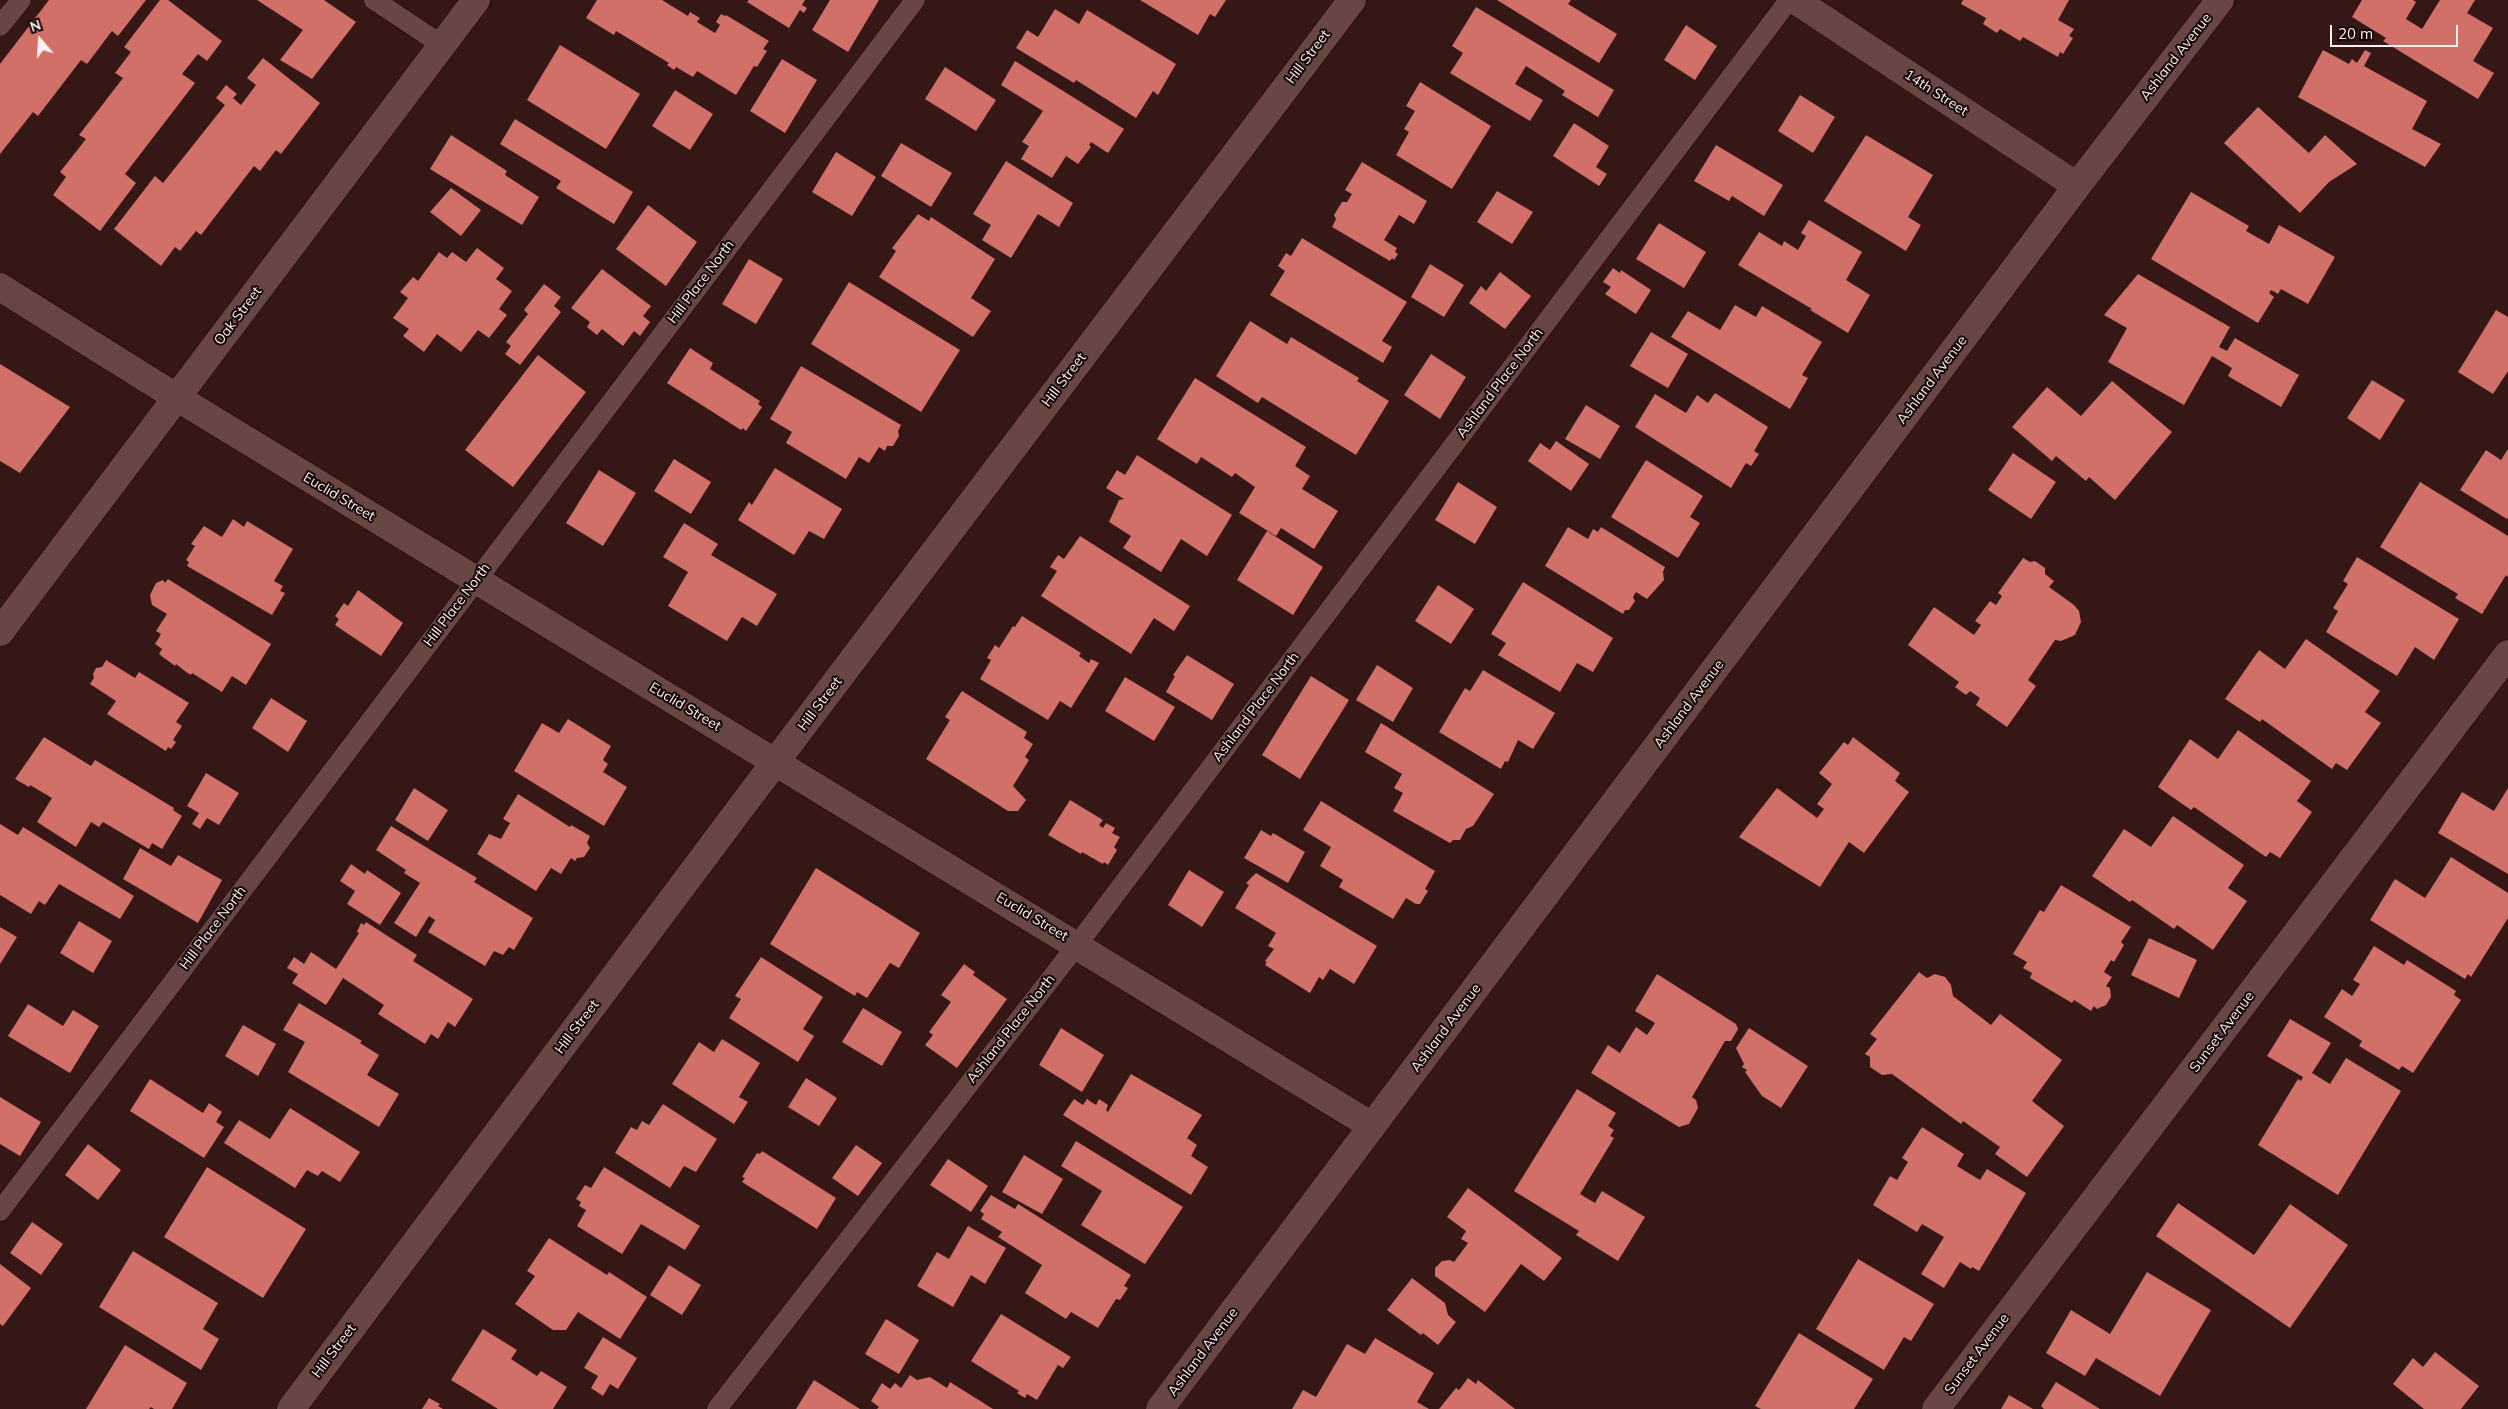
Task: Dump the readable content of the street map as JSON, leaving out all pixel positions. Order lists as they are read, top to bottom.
{
  "streets": {
    "street": [
      "Hill Street",
      "Ashland Avenue",
      "14th Street",
      "Oak Street",
      "Euclid Street",
      "Sunset Avenue"
    ],
    "lane": ["Hill Place North", "Ashland Place North"]
  },
  "crossings": [
    ["Hill Street", "Euclid Street"],
    ["Ashland Avenue", "14th Street"],
    ["Ashland Avenue", "Euclid Street"],
    ["Hill Place North", "Euclid Street"],
    ["Oak Street", "Euclid Street"],
    ["Ashland Place North", "Euclid Street"]
  ],
  "scale_bar": "20 m",
  "north": "top"
}
